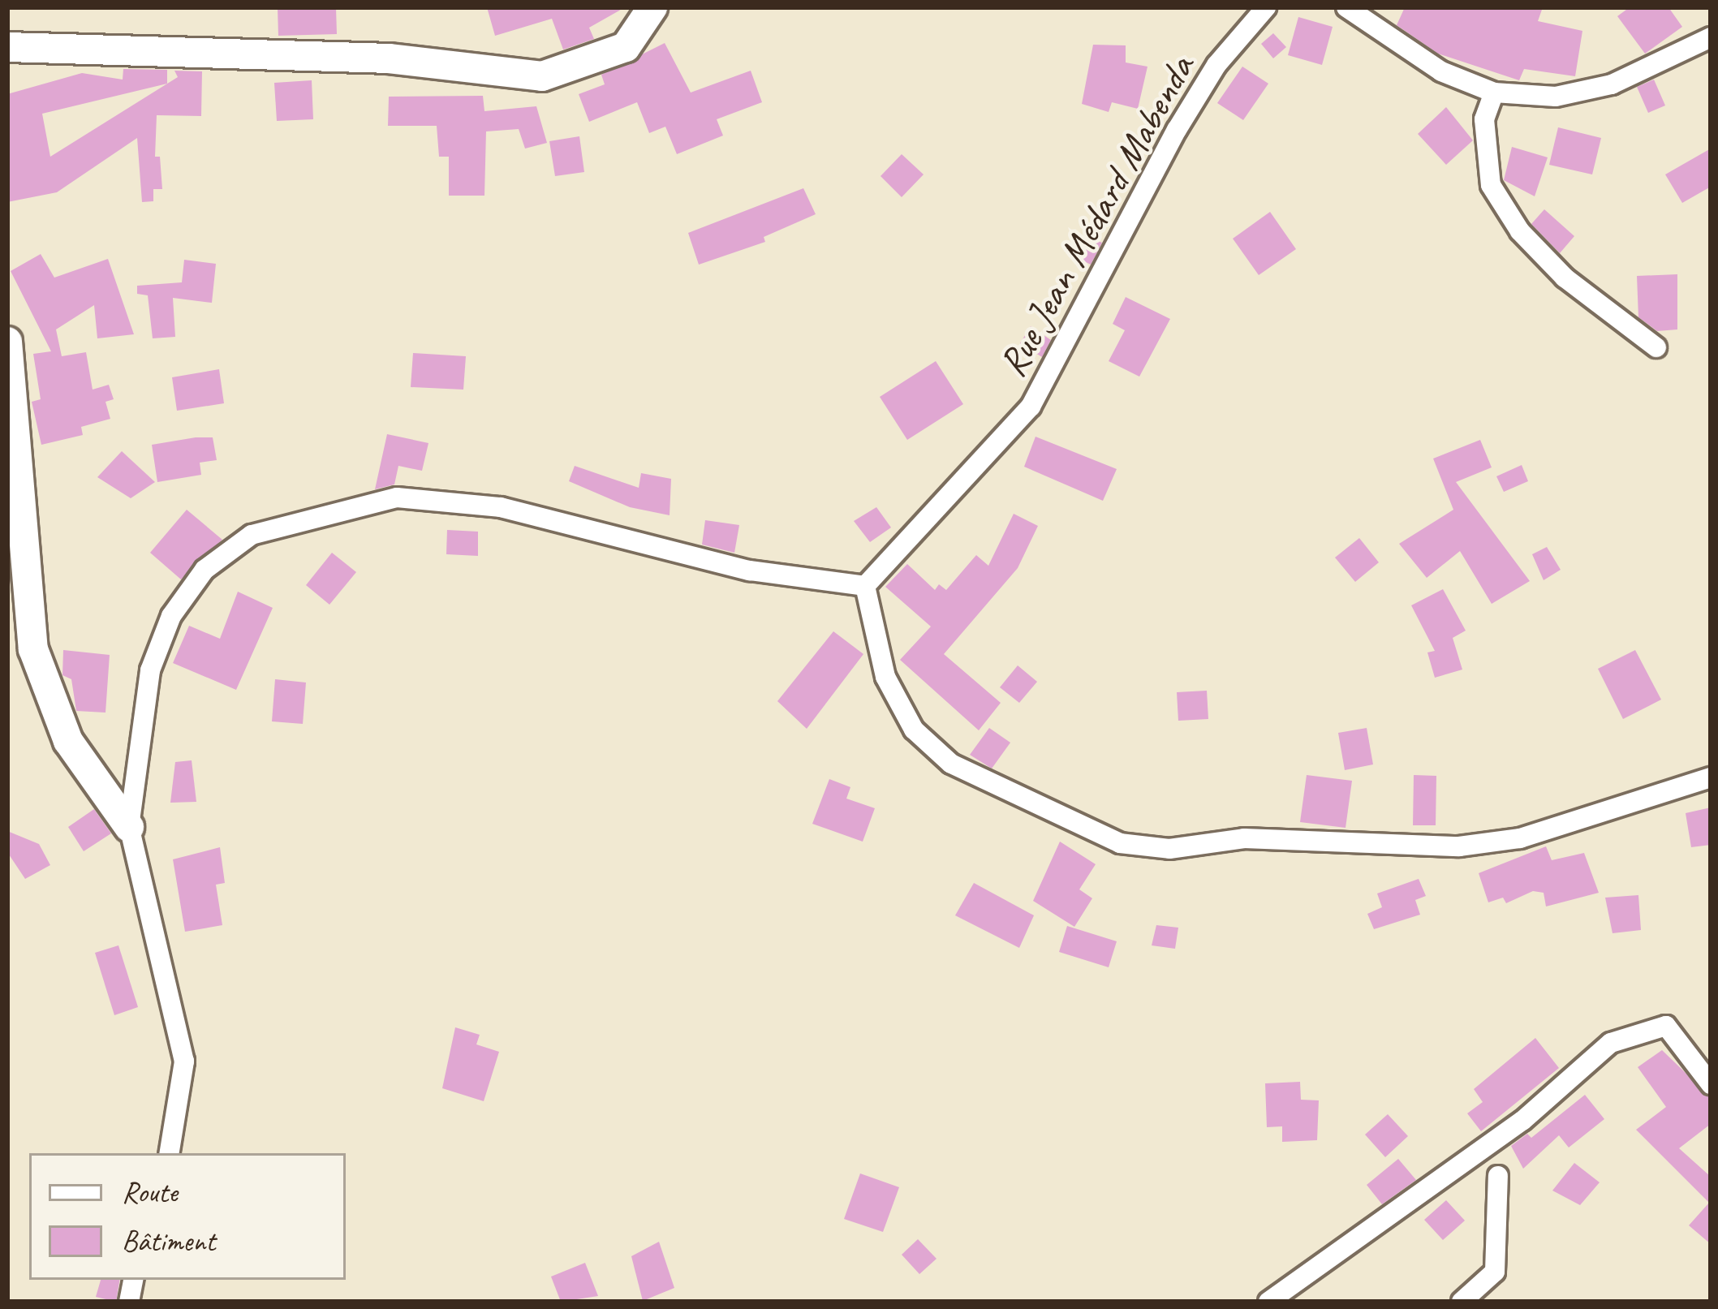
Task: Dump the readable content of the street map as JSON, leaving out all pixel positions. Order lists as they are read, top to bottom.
{
  "streets": {
    "street": ["Rue Jean Médard Mabenda"]
  },
  "legend": ["Route", "Bâtiment"]
}
